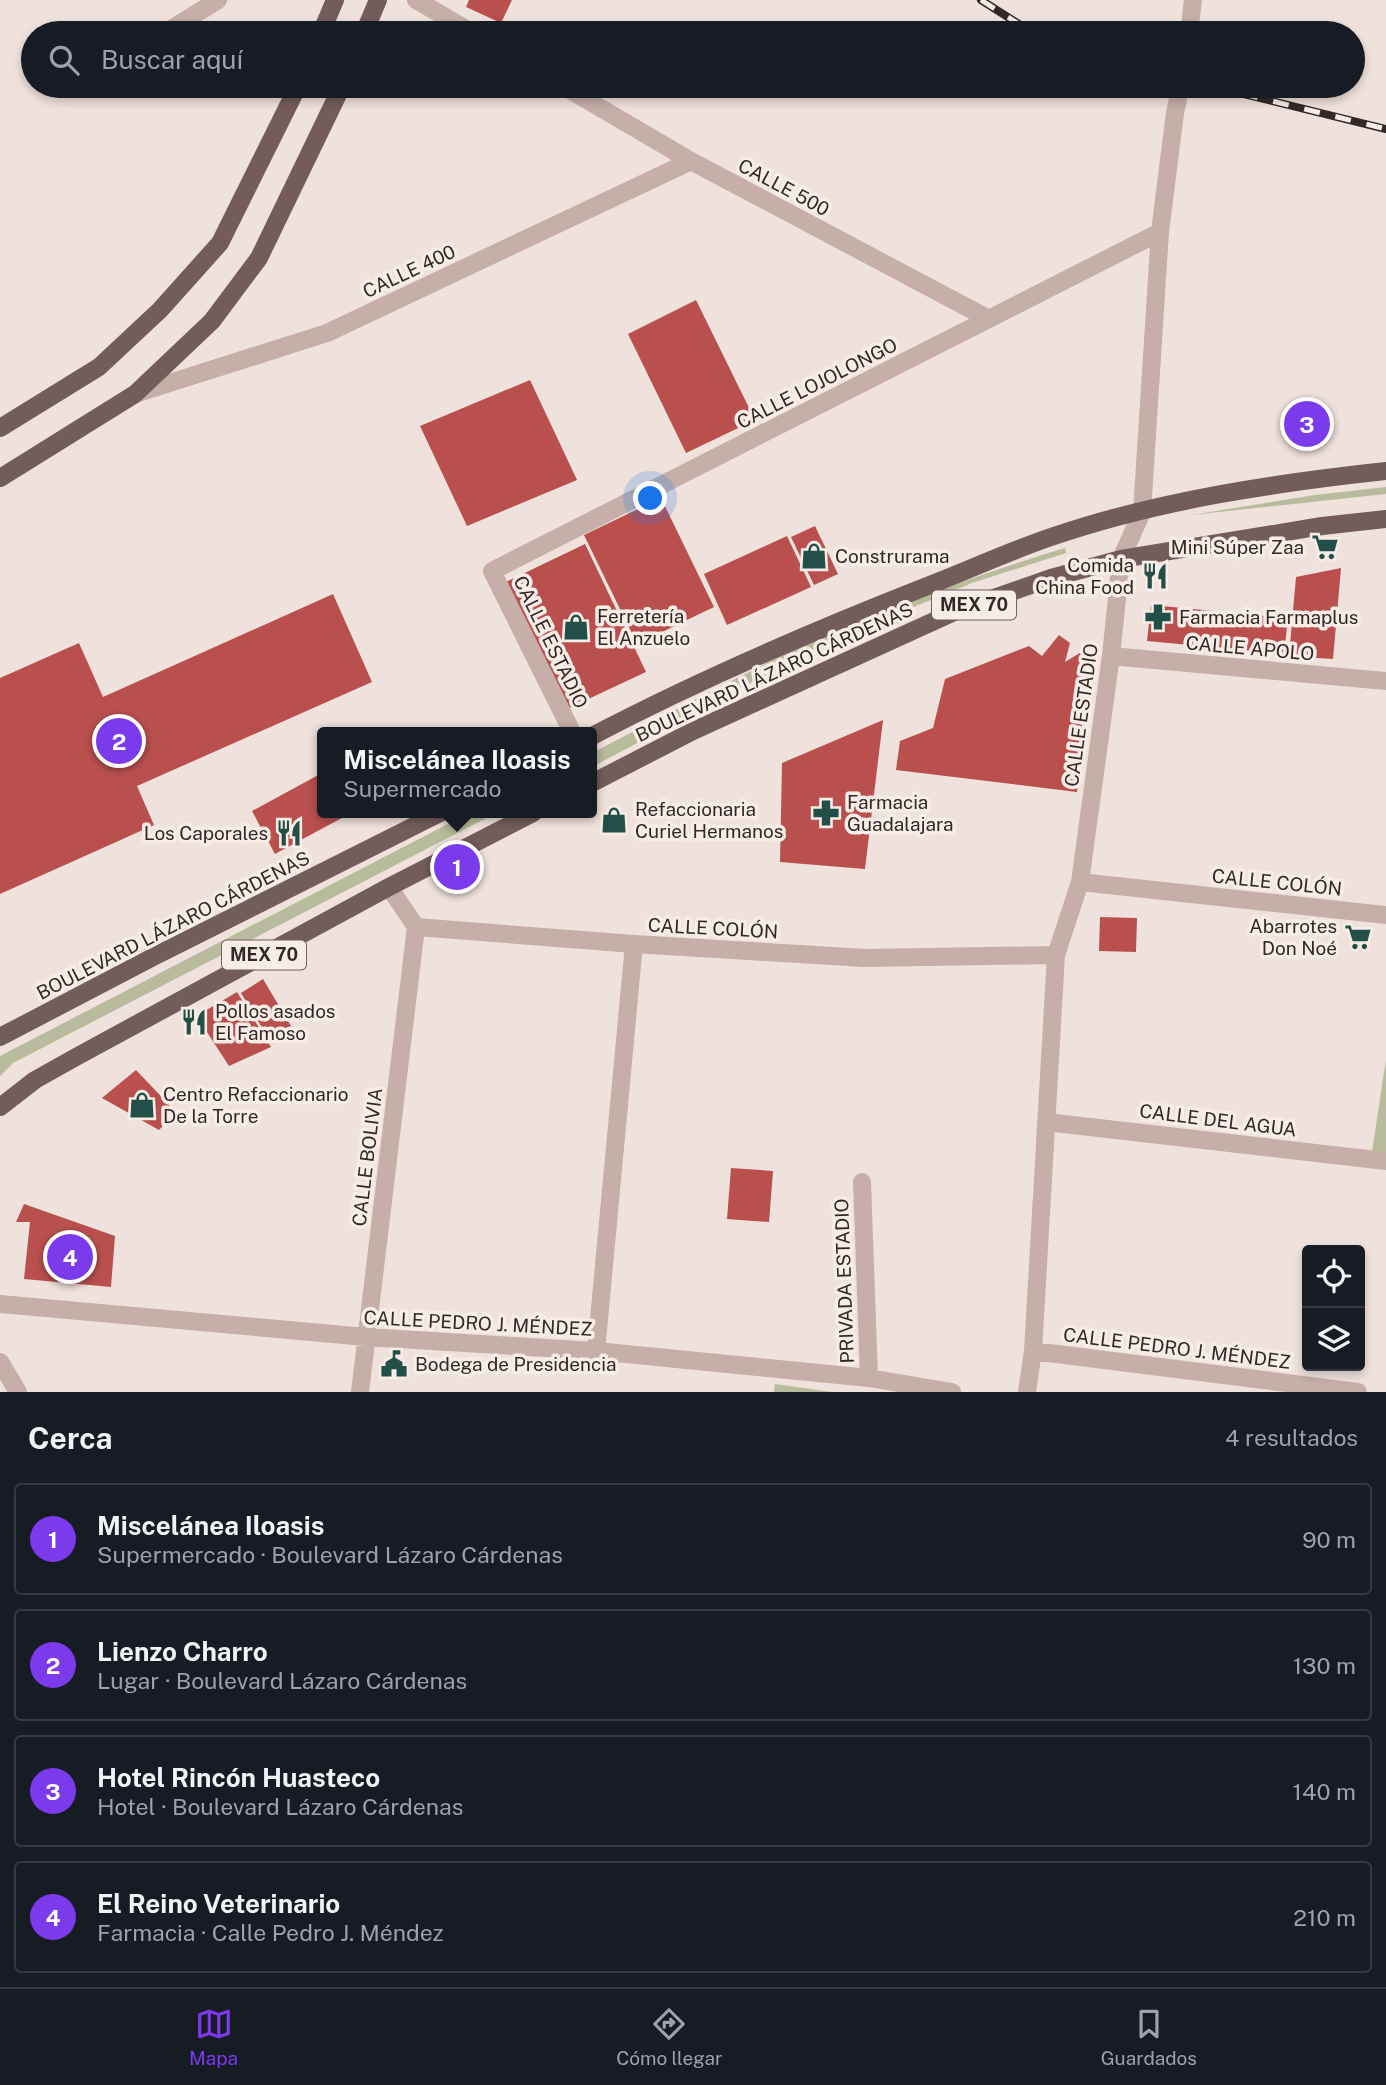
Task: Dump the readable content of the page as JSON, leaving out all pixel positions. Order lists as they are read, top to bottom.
{
  "streets": {
    "main road": ["MEX 70", "BOULEVARD LÁZARO CÁRDENAS"],
    "street": [
      "CALLE 500",
      "CALLE 400",
      "CALLE LOJOLONGO",
      "CALLE ESTADIO",
      "CALLE APOLO",
      "CALLE COLÓN",
      "CALLE DEL AGUA",
      "CALLE BOLIVIA",
      "PRIVADA ESTADIO",
      "CALLE PEDRO J. MÉNDEZ"
    ]
  },
  "crossings": [
    ["CALLE 500", "CALLE 400"],
    ["CALLE 500", "CALLE LOJOLONGO"],
    ["CALLE LOJOLONGO", "CALLE ESTADIO"],
    ["CALLE ESTADIO", "CALLE APOLO"],
    ["CALLE ESTADIO", "BOULEVARD LÁZARO CÁRDENAS"],
    ["CALLE ESTADIO", "CALLE COLÓN"],
    ["CALLE ESTADIO", "CALLE DEL AGUA"],
    ["CALLE ESTADIO", "CALLE PEDRO J. MÉNDEZ"],
    ["CALLE COLÓN", "CALLE BOLIVIA"],
    ["CALLE BOLIVIA", "CALLE PEDRO J. MÉNDEZ"],
    ["PRIVADA ESTADIO", "CALLE PEDRO J. MÉNDEZ"]
  ],
  "places": {
    "supermarket": ["Mini Súper Zaa", "Abarrotes Don Noé"],
    "shop": [
      "Construrama",
      "Ferretería El Anzuelo",
      "Refaccionaria Curiel Hermanos",
      "Centro Refaccionario De la Torre"
    ],
    "restaurant": ["Comida China Food", "Los Caporales", "Pollos asados El Famoso"],
    "pharmacy": ["Farmacia Farmaplus", "Farmacia Guadalajara"],
    "public building": ["Bodega de Presidencia"]
  },
  "page": {
    "search": "Buscar aquí",
    "pins": [
      "3",
      "2",
      "1",
      "4"
    ],
    "popup": ["Miscelánea Iloasis", "Supermercado"],
    "heading": ["Cerca", "4 resultados"],
    "list": [
      {
        "mark": "1",
        "name": "Miscelánea Iloasis",
        "note": "Supermercado · Boulevard Lázaro Cárdenas",
        "value": "90 m"
      },
      {
        "mark": "2",
        "name": "Lienzo Charro",
        "note": "Lugar · Boulevard Lázaro Cárdenas",
        "value": "130 m"
      },
      {
        "mark": "3",
        "name": "Hotel Rincón Huasteco",
        "note": "Hotel · Boulevard Lázaro Cárdenas",
        "value": "140 m"
      },
      {
        "mark": "4",
        "name": "El Reino Veterinario",
        "note": "Farmacia · Calle Pedro J. Méndez",
        "value": "210 m"
      }
    ],
    "nav": ["Mapa", "Cómo llegar", "Guardados"]
  }
}
